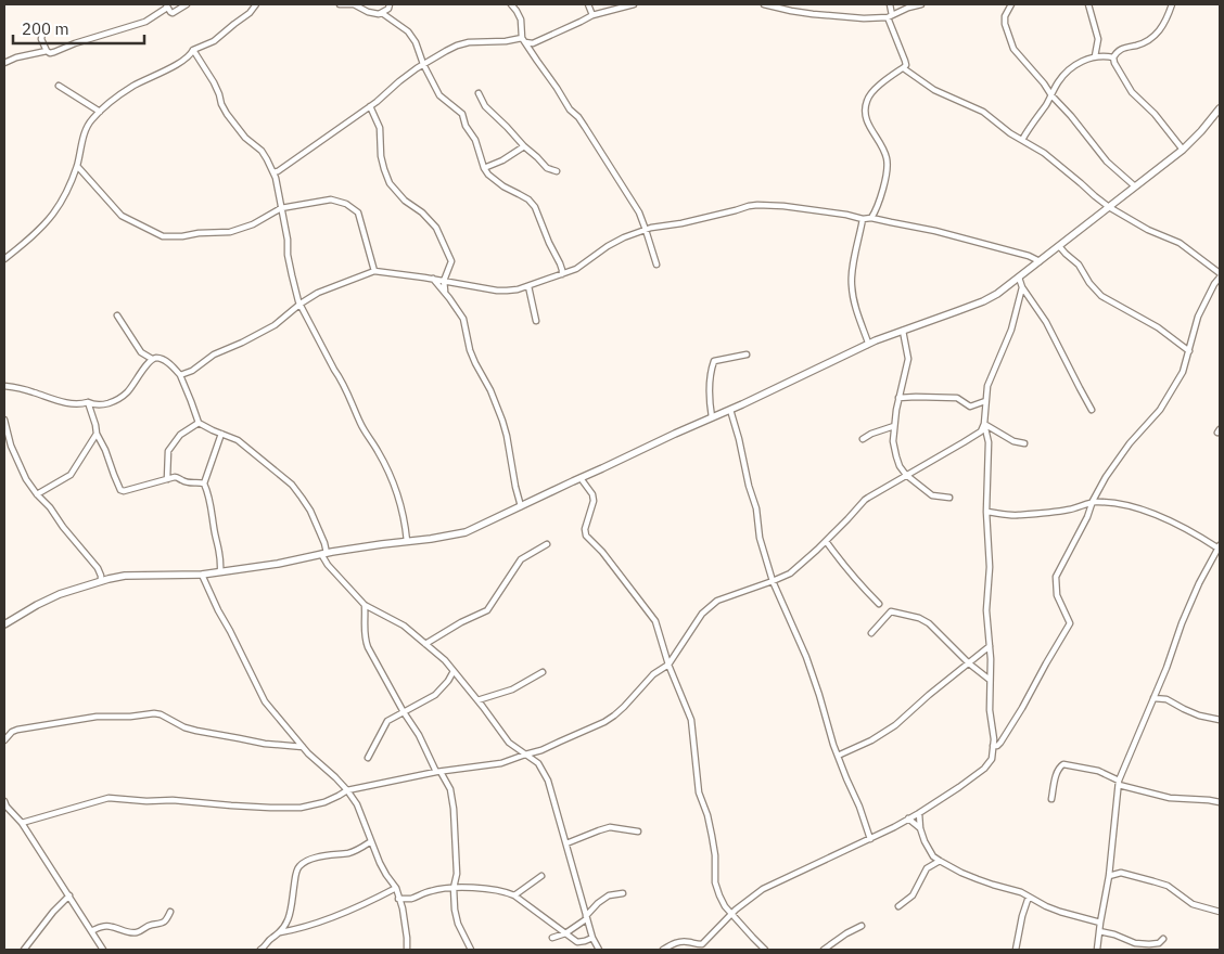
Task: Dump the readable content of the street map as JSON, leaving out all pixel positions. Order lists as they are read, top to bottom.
{
  "scale_bar": "200 m"
}
